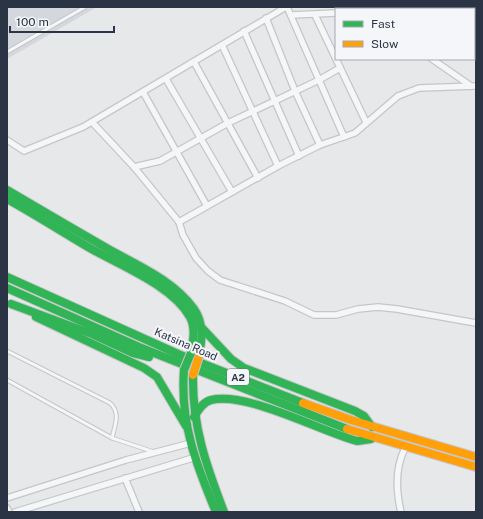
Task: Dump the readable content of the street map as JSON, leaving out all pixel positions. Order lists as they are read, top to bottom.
{
  "streets": {
    "main road": ["Katsina Road", "A2"]
  },
  "legend": ["Fast", "Slow"],
  "scale_bar": "100 m"
}
